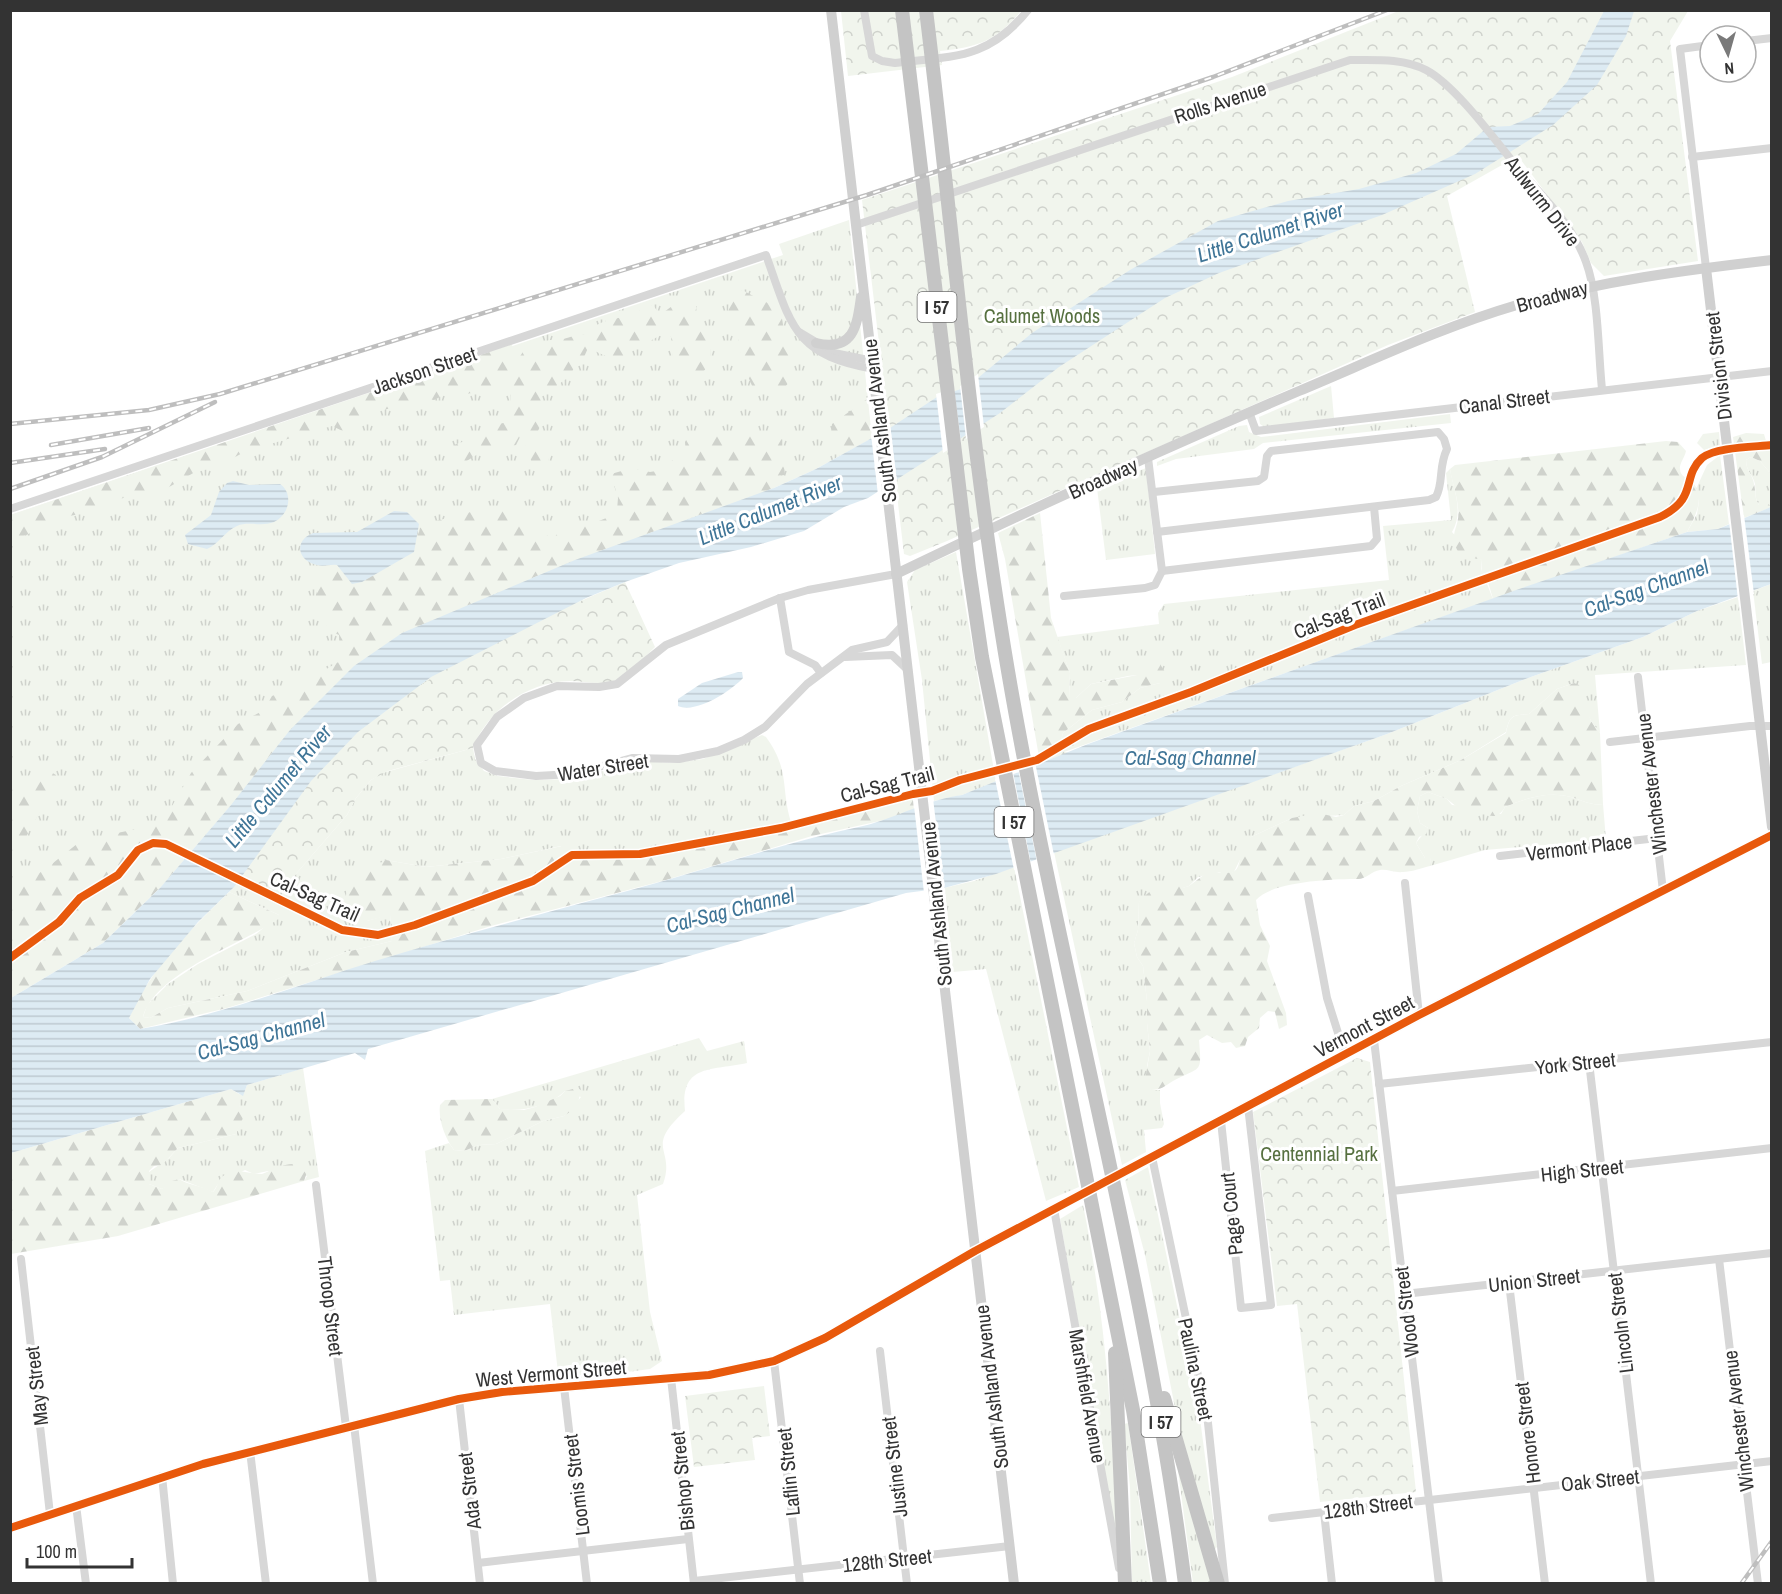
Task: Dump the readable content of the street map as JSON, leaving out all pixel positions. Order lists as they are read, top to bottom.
{
  "streets": {
    "highway": ["I 57"],
    "street": [
      "Rolls Avenue",
      "Aulwurm Drive",
      "Broadway",
      "Division Street",
      "Jackson Street",
      "Canal Street",
      "South Ashland Avenue",
      "Water Street",
      "Winchester Avenue",
      "Vermont Place",
      "Vermont Street",
      "York Street",
      "High Street",
      "Page Court",
      "Union Street",
      "Throop Street",
      "Wood Street",
      "Lincoln Street",
      "Paulina Street",
      "West Vermont Street",
      "May Street",
      "Marshfield Avenue",
      "Honore Street",
      "Justine Street",
      "Laflin Street",
      "Oak Street",
      "Bishop Street",
      "Loomis Street",
      "Ada Street",
      "128th Street"
    ],
    "cycle path": ["Cal-Sag Trail"]
  },
  "crossings": [
    ["Rolls Avenue", "Aulwurm Drive"],
    ["Rolls Avenue", "South Ashland Avenue"],
    ["Aulwurm Drive", "Broadway"],
    ["Aulwurm Drive", "Canal Street"],
    ["Broadway", "Division Street"],
    ["Broadway", "Canal Street"],
    ["Broadway", "South Ashland Avenue"],
    ["Broadway", "Water Street"],
    ["Division Street", "Canal Street"],
    ["South Ashland Avenue", "Water Street"],
    ["South Ashland Avenue", "Vermont Street"],
    ["South Ashland Avenue", "West Vermont Street"],
    ["South Ashland Avenue", "128th Street"],
    ["Winchester Avenue", "Vermont Place"],
    ["Winchester Avenue", "Vermont Street"],
    ["Winchester Avenue", "Union Street"],
    ["Winchester Avenue", "Oak Street"],
    ["Vermont Street", "Page Court"],
    ["Vermont Street", "Wood Street"],
    ["Vermont Street", "Paulina Street"],
    ["Vermont Street", "West Vermont Street"],
    ["Vermont Street", "Marshfield Avenue"],
    ["York Street", "Wood Street"],
    ["York Street", "Lincoln Street"],
    ["High Street", "Wood Street"],
    ["High Street", "Lincoln Street"],
    ["Union Street", "Wood Street"],
    ["Union Street", "Lincoln Street"],
    ["Union Street", "Honore Street"],
    ["Throop Street", "West Vermont Street"],
    ["Wood Street", "Oak Street"],
    ["Wood Street", "128th Street"],
    ["Lincoln Street", "Oak Street"],
    ["West Vermont Street", "May Street"],
    ["West Vermont Street", "Laflin Street"],
    ["West Vermont Street", "Bishop Street"],
    ["West Vermont Street", "Loomis Street"],
    ["West Vermont Street", "Ada Street"],
    ["Honore Street", "Oak Street"],
    ["Justine Street", "128th Street"],
    ["Laflin Street", "128th Street"],
    ["Oak Street", "128th Street"],
    ["Bishop Street", "128th Street"]
  ],
  "water": ["Little Calumet River", "Cal-Sag Channel"],
  "parks": ["Calumet Woods", "Centennial Park"],
  "scale_bar": "100 m",
  "north": "bottom"
}
